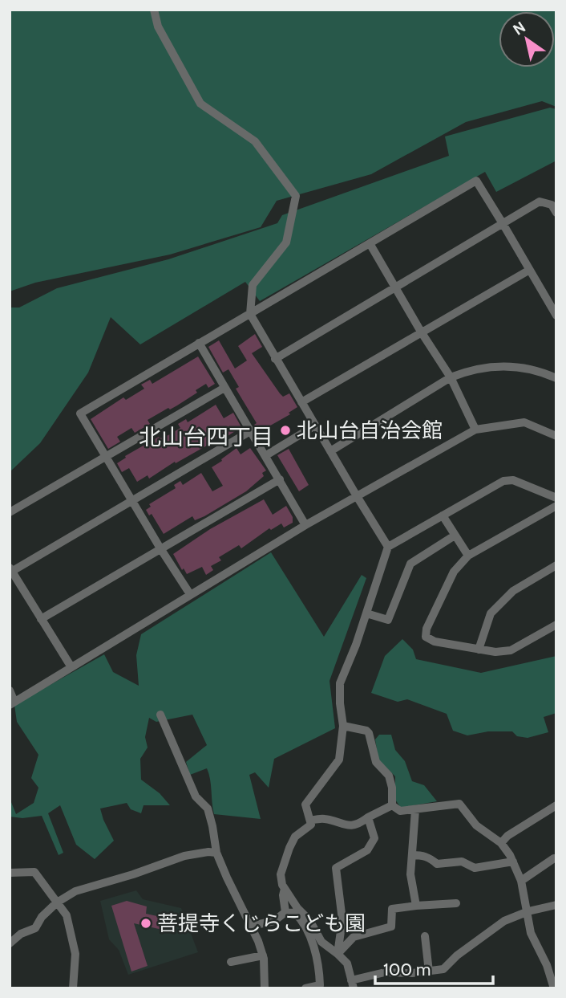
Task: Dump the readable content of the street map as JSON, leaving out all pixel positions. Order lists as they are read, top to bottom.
{
  "districts": ["北山台四丁目"],
  "places": ["北山台自治会館", "菩提寺くじらこども園"],
  "scale_bar": "100 m",
  "north": "top left"
}
